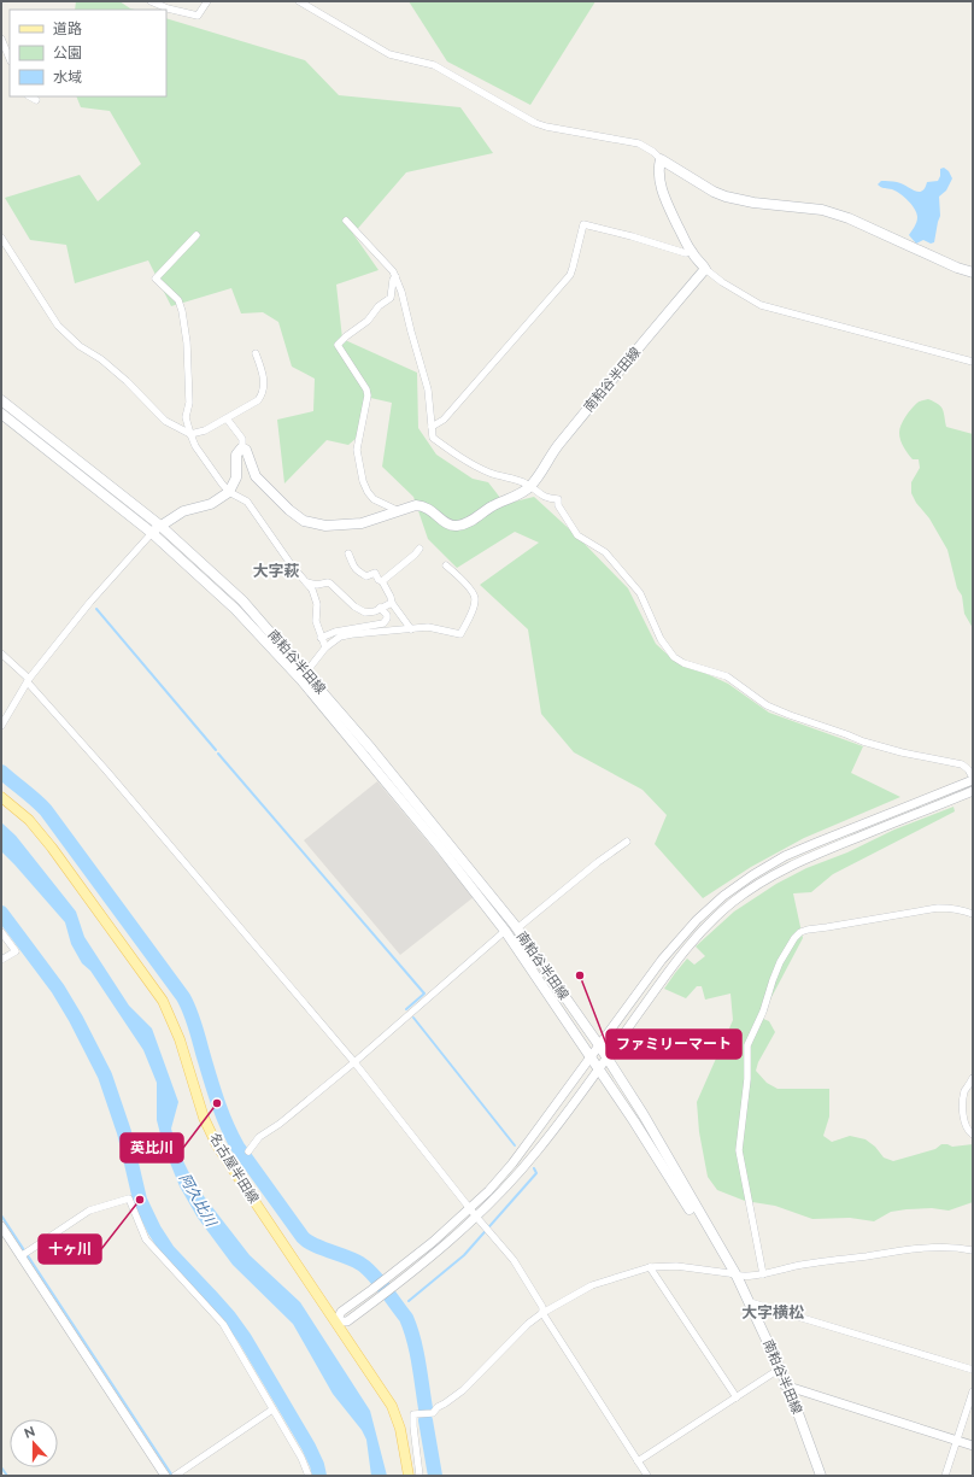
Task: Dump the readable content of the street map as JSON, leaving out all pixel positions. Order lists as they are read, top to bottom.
{
  "streets": {
    "main road": ["南粕谷半田線", "名古屋半田線"]
  },
  "districts": ["大字萩", "大字横松"],
  "water": ["阿久比川"],
  "places": ["ファミリーマート", "英比川", "十ヶ川"],
  "legend": ["道路", "公園", "水域"],
  "north": "top"
}
